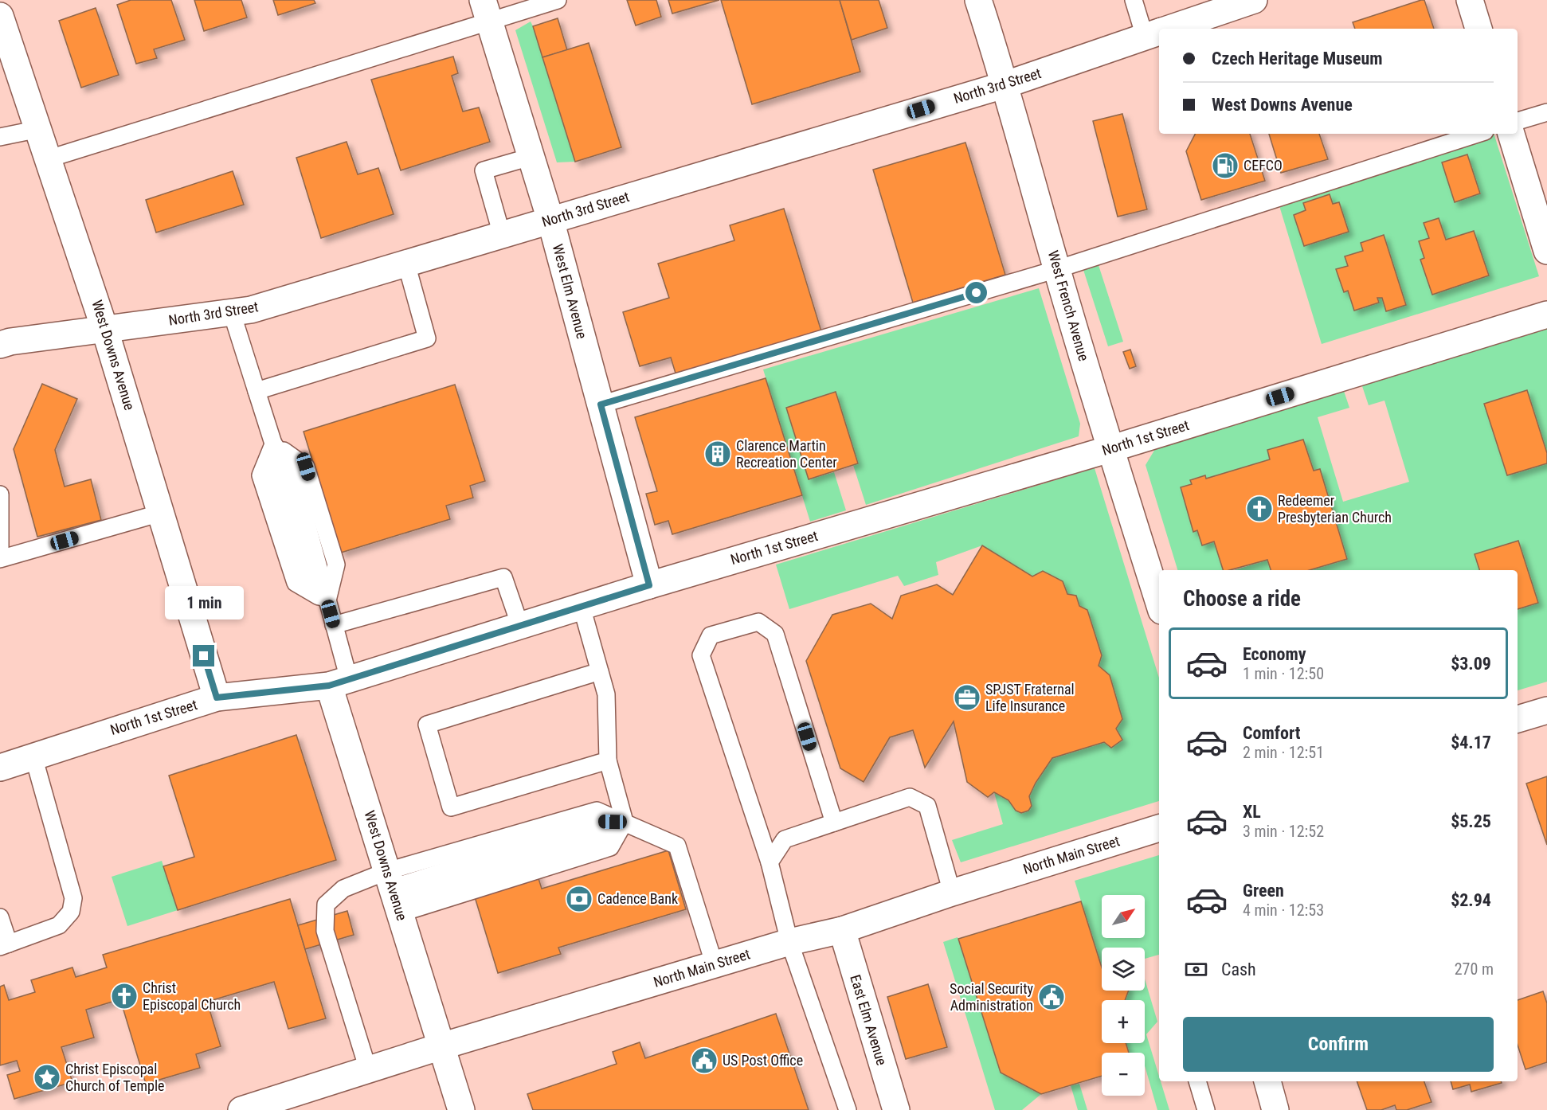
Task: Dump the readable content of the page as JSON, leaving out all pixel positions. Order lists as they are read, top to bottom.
{
  "streets": {
    "street": [
      "North 3rd Street",
      "West Elm Avenue",
      "West French Avenue",
      "West Downs Avenue",
      "North 1st Street",
      "North Main Street",
      "East Elm Avenue"
    ]
  },
  "crossings": [
    ["North 3rd Street", "West Elm Avenue"],
    ["North 3rd Street", "West French Avenue"],
    ["North 3rd Street", "West Downs Avenue"],
    ["West Elm Avenue", "North 1st Street"],
    ["West French Avenue", "North 1st Street"],
    ["West Downs Avenue", "North 1st Street"],
    ["West Downs Avenue", "North Main Street"],
    ["North Main Street", "East Elm Avenue"]
  ],
  "places": {
    "fuel station": ["CEFCO"],
    "building": ["Clarence Martin Recreation Center"],
    "church": ["Redeemer Presbyterian Church", "Christ Episcopal Church"],
    "office": ["SPJST Fraternal Life Insurance"],
    "bank": ["Cadence Bank"],
    "public building": ["Social Security Administration", "US Post Office"],
    "place": ["Christ Episcopal Church of Temple"]
  },
  "north": "top right",
  "page": {
    "banner": ["Czech Heritage Museum", "West Downs Avenue"],
    "heading": "Choose a ride",
    "bubble": "1 min",
    "list": [
      {
        "name": "Economy",
        "note": "1 min · 12:50",
        "value": "$3.09"
      },
      {
        "name": "Comfort",
        "note": "2 min · 12:51",
        "value": "$4.17"
      },
      {
        "name": "XL",
        "note": "3 min · 12:52",
        "value": "$5.25"
      },
      {
        "name": "Green",
        "note": "4 min · 12:53",
        "value": "$2.94"
      }
    ],
    "map_buttons": ["+", "−"],
    "pay": ["Cash", "270 m"],
    "buttons": "Confirm"
  }
}
